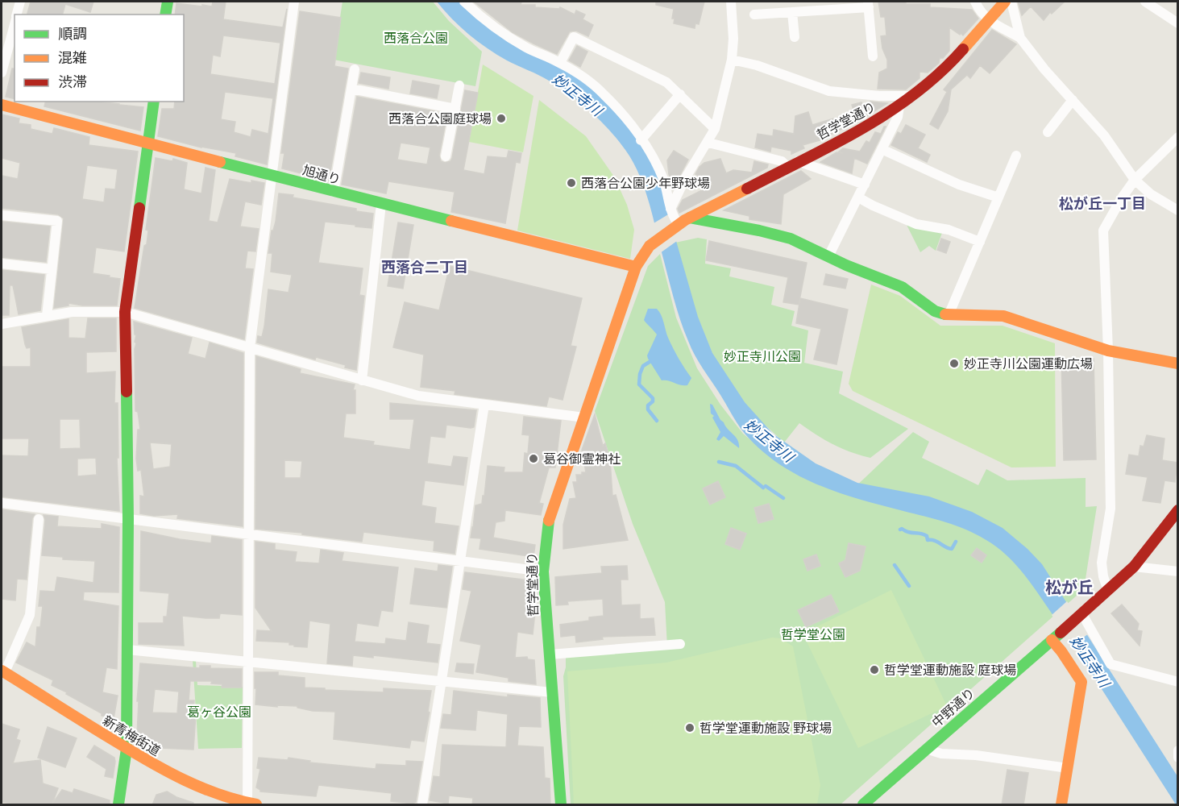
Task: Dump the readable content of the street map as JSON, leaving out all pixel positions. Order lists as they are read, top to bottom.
{
  "streets": {
    "street": [
      "哲学堂通り",
      "旭通り",
      "中野通り",
      "新青梅街道"
    ]
  },
  "crossings": [
    ["哲学堂通り", "旭通り"]
  ],
  "districts": ["松が丘一丁目", "西落合二丁目", "松が丘"],
  "water": ["妙正寺川"],
  "parks": [
    "西落合公園",
    "妙正寺川公園",
    "哲学堂公園",
    "葛ヶ谷公園"
  ],
  "places": [
    "西落合公園庭球場",
    "西落合公園少年野球場",
    "妙正寺川公園運動広場",
    "葛谷御霊神社",
    "哲学堂運動施設 庭球場",
    "哲学堂運動施設 野球場"
  ],
  "legend": ["順調", "混雑", "渋滞"]
}
